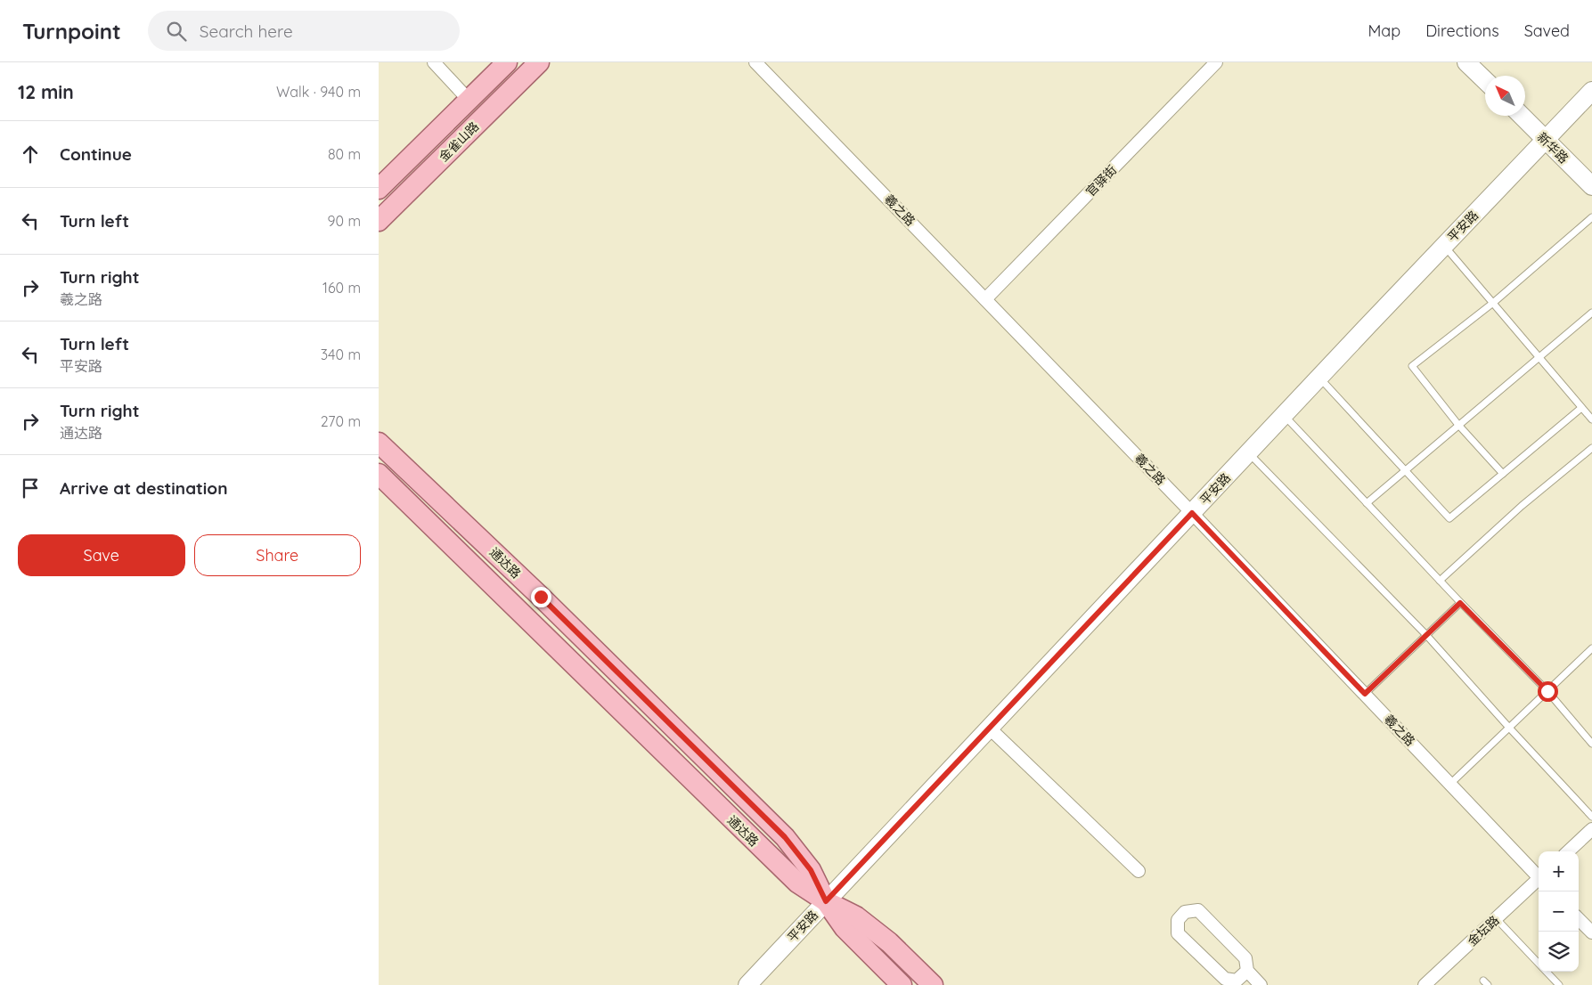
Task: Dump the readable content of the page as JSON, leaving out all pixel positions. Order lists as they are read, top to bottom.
{
  "streets": {
    "main road": [
      "金雀山路",
      "新华路",
      "平安路",
      "通达路"
    ],
    "street": ["官驿街", "羲之路", "金坛路"]
  },
  "crossings": [
    ["新华路", "平安路"],
    ["官驿街", "羲之路"],
    ["羲之路", "平安路"],
    ["平安路", "通达路"]
  ],
  "north": "top left",
  "page": {
    "header": "Turnpoint",
    "search": "Search here",
    "nav": ["Map", "Directions", "Saved"],
    "heading": ["12 min", "Walk · 940 m"],
    "list": [
      ["Continue", "80 m"],
      ["Turn left", "90 m"],
      ["Turn right", "羲之路", "160 m"],
      ["Turn left", "平安路", "340 m"],
      ["Turn right", "通达路", "270 m"],
      "Arrive at destination"
    ],
    "buttons": ["Save", "Share"],
    "map_buttons": ["+", "−"]
  }
}
